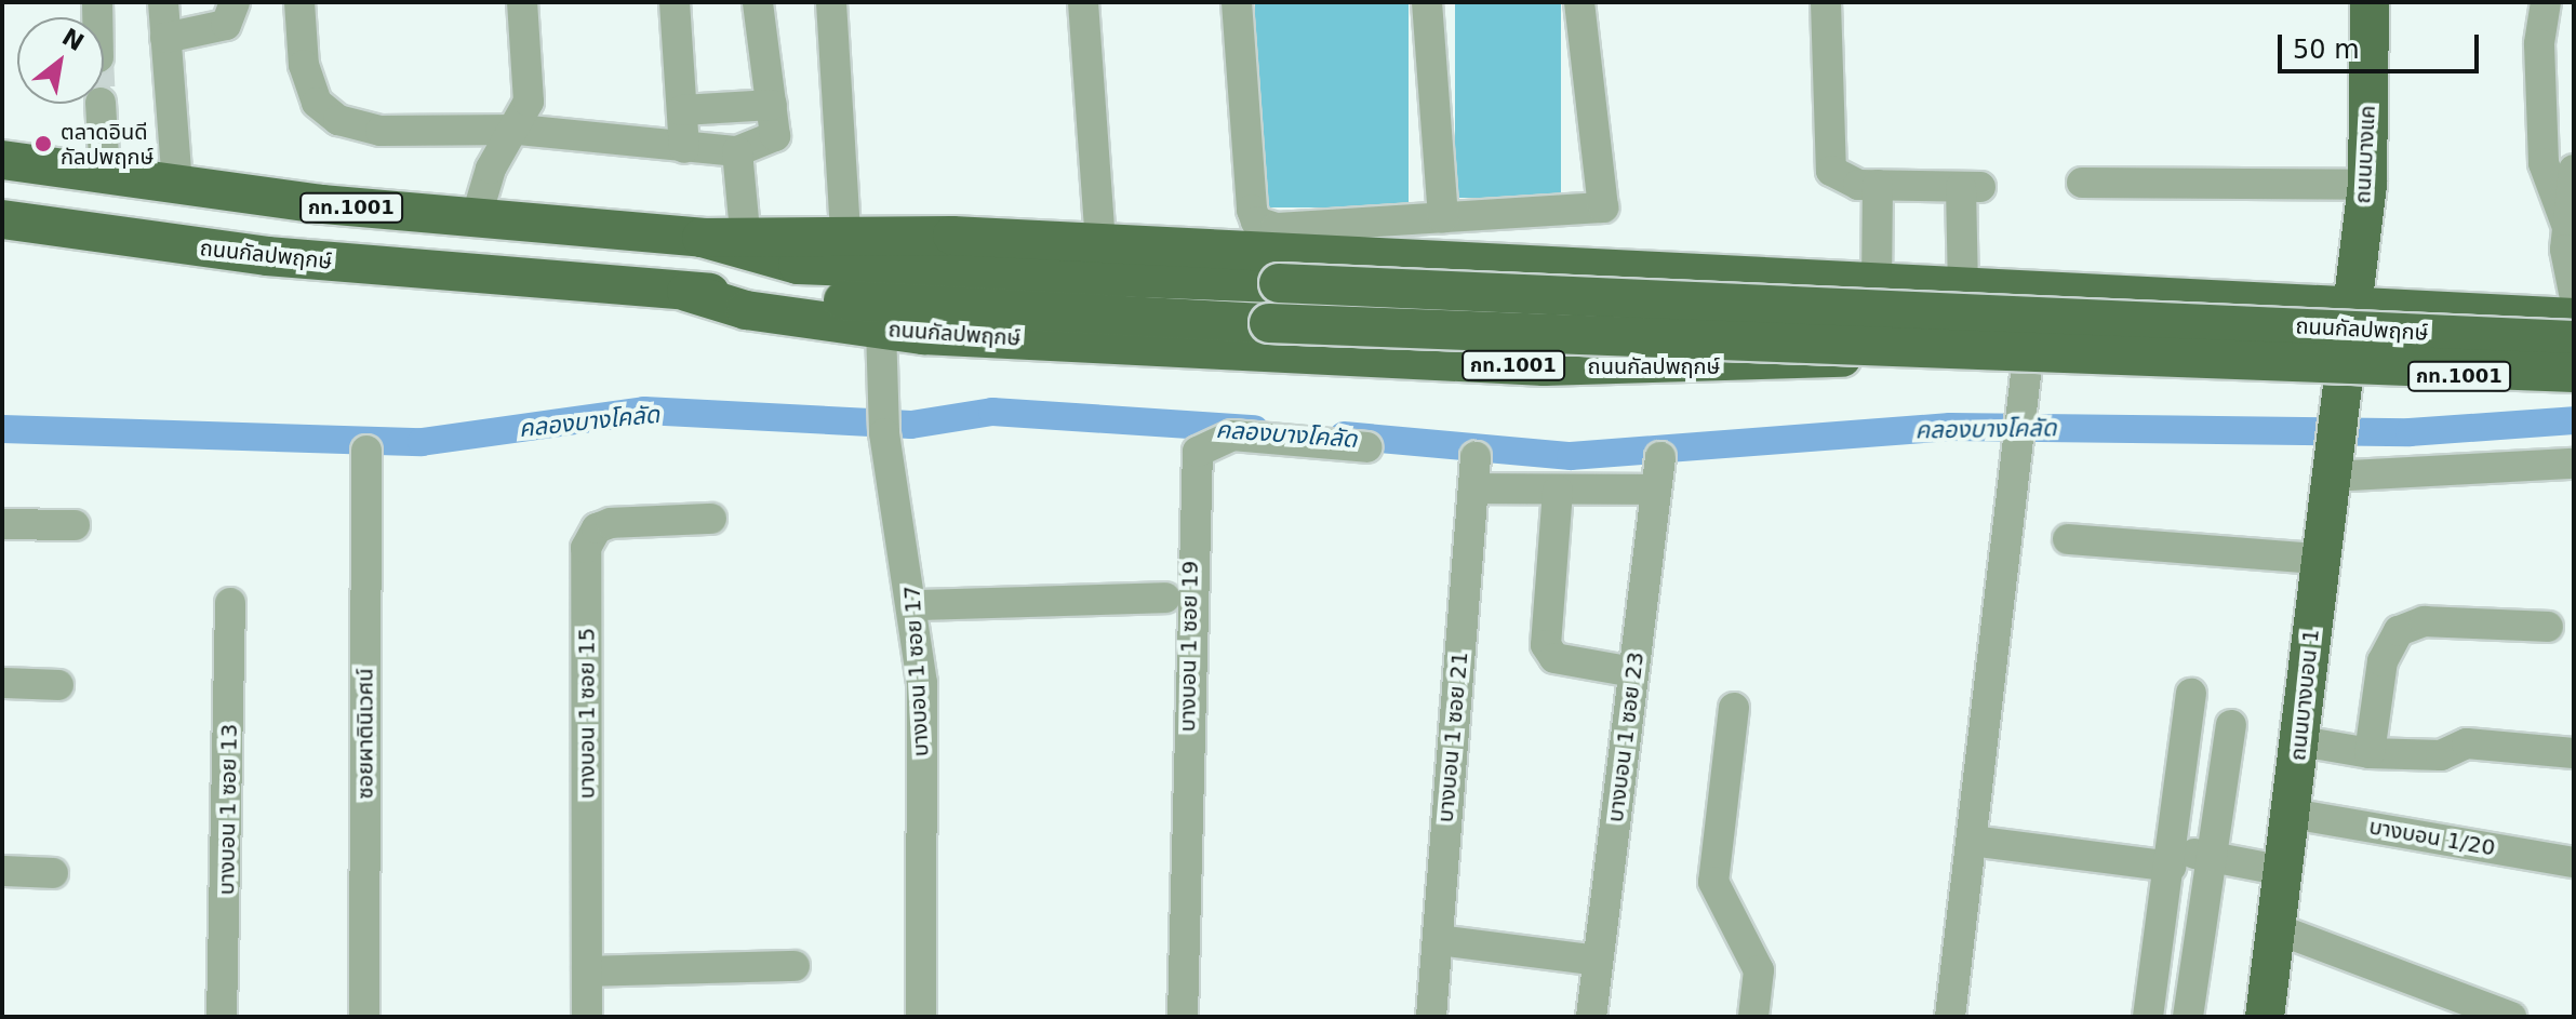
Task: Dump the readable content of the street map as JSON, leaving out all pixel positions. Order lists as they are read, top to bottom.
{
  "streets": {
    "main road": [
      "ถนนบางแค",
      "กท.1001",
      "ถนนกัลปพฤกษ์",
      "ถนนบางบอน 1"
    ],
    "street": [
      "บางบอน 1 ซอย 19",
      "บางบอน 1 ซอย 17",
      "บางบอน 1 ซอย 15",
      "ซอยผาตินิเวศน์",
      "บางบอน 1 ซอย 21",
      "บางบอน 1 ซอย 23",
      "บางบอน 1 ซอย 13",
      "บางบอน 1/20"
    ]
  },
  "crossings": [
    ["ถนนบางแค", "ถนนกัลปพฤกษ์"],
    ["ถนนบางแค", "ถนนบางบอน 1"],
    ["ถนนกัลปพฤกษ์", "บางบอน 1 ซอย 17"],
    ["ถนนกัลปพฤกษ์", "ถนนบางบอน 1"],
    ["ถนนบางบอน 1", "บางบอน 1/20"]
  ],
  "water": ["คลองบางโคลัด"],
  "places": ["ตลาดอินดี กัลปพฤกษ์"],
  "scale_bar": "50 m",
  "north": "top right"
}
